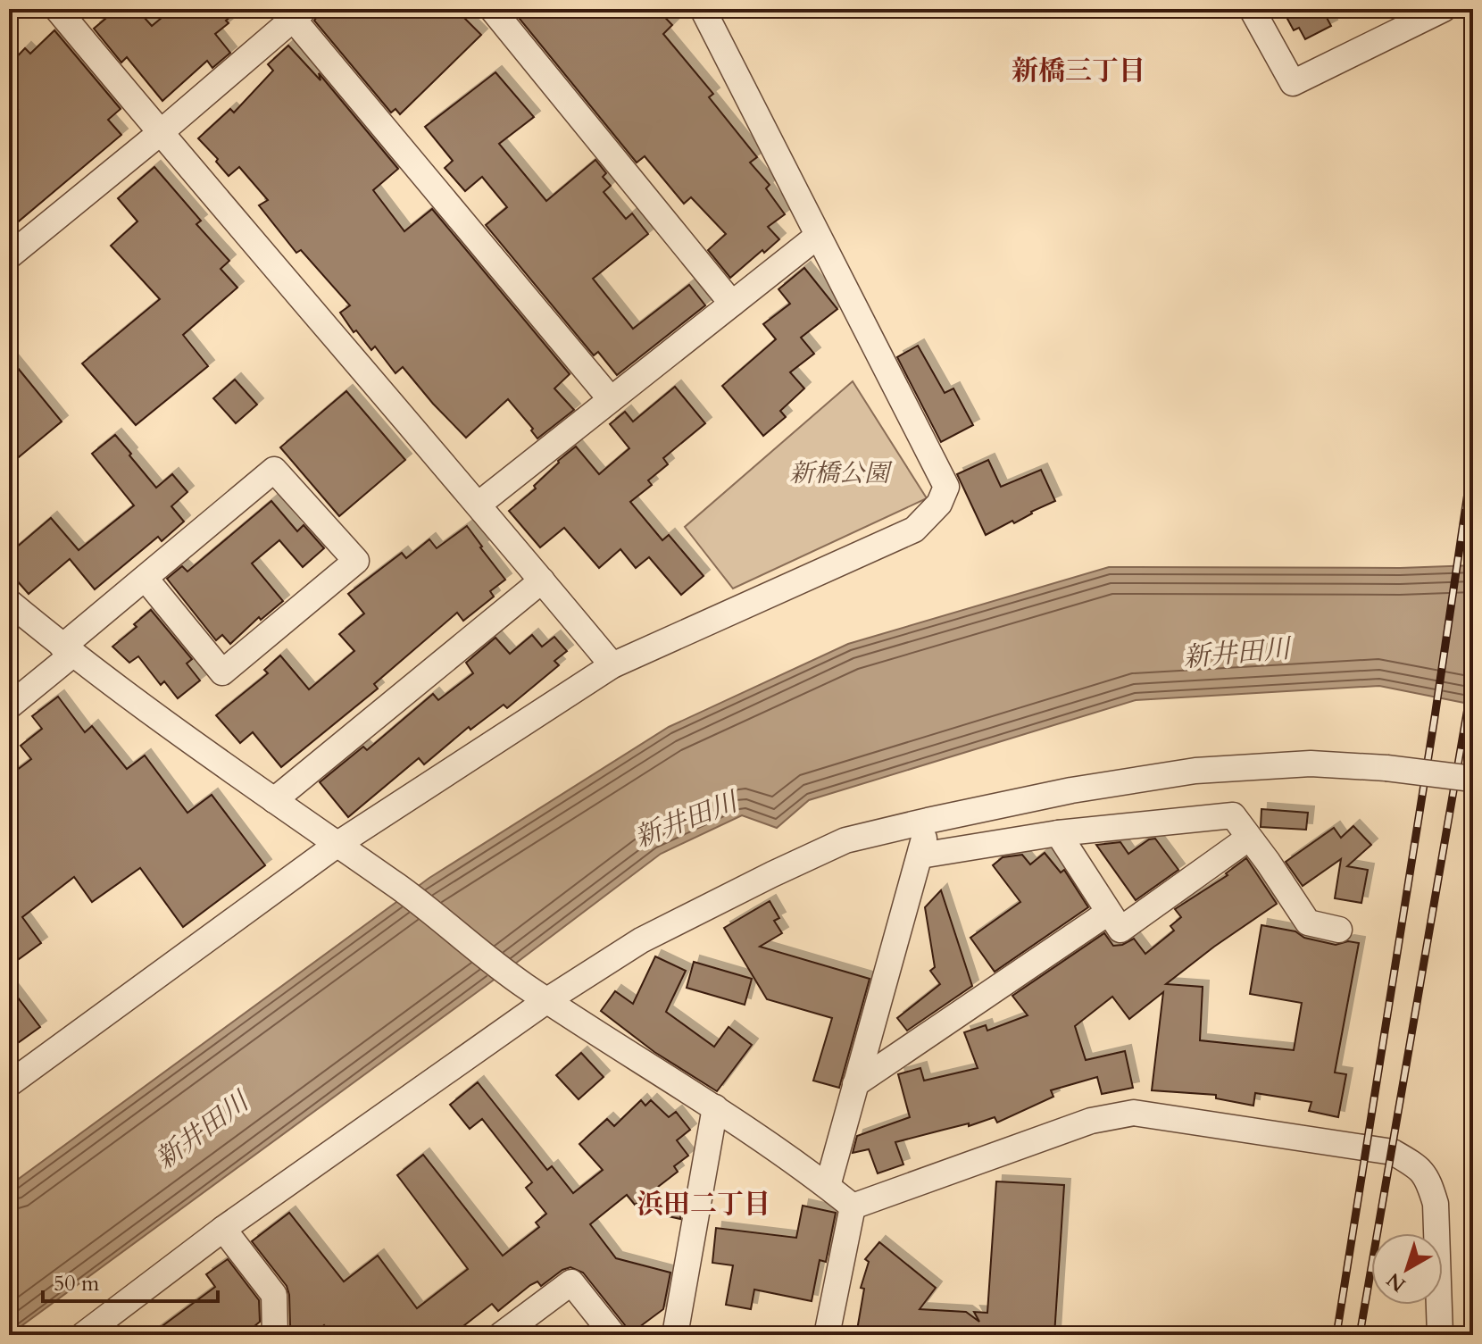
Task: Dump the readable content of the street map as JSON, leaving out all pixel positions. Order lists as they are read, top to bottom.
{
  "districts": ["新橋三丁目", "浜田二丁目"],
  "water": ["新井田川"],
  "parks": ["新橋公園"],
  "scale_bar": "50 m",
  "north": "bottom left"
}
